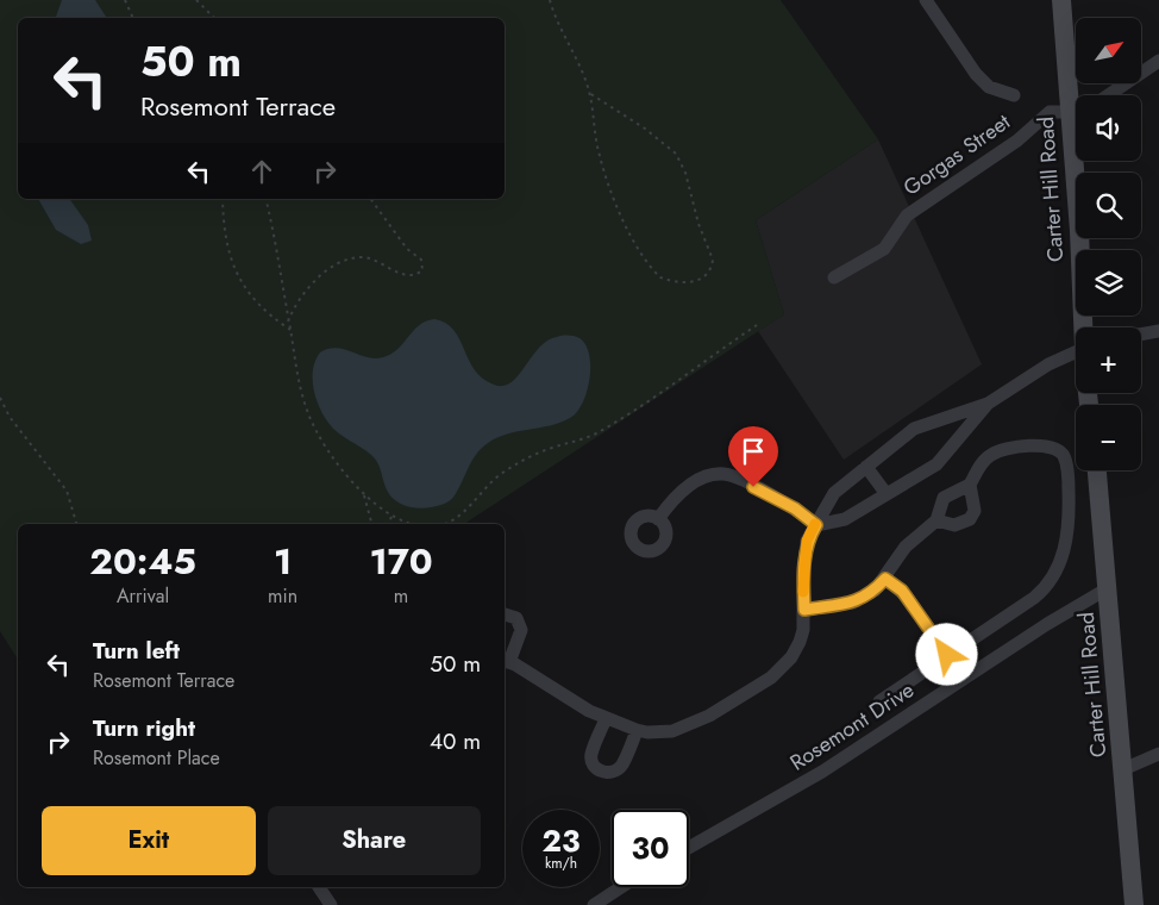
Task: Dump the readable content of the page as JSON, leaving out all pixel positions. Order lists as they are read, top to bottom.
{
  "streets": {
    "main road": ["Carter Hill Road"],
    "street": ["Gorgas Street", "Rosemont Drive"]
  },
  "crossings": [
    ["Carter Hill Road", "Rosemont Drive"]
  ],
  "north": "top right",
  "page": {
    "map_buttons": ["+", "−"],
    "turn": ["50 m", "Rosemont Terrace"],
    "eta": [
      "20:45",
      "Arrival",
      "1",
      "min",
      "170",
      "m"
    ],
    "list": [
      {
        "name": "Turn left",
        "note": "Rosemont Terrace",
        "value": "50 m"
      },
      {
        "name": "Turn right",
        "note": "Rosemont Place",
        "value": "40 m"
      }
    ],
    "buttons": ["Exit", "Share"],
    "speed": "23 km/h",
    "limit": "30"
  }
}
